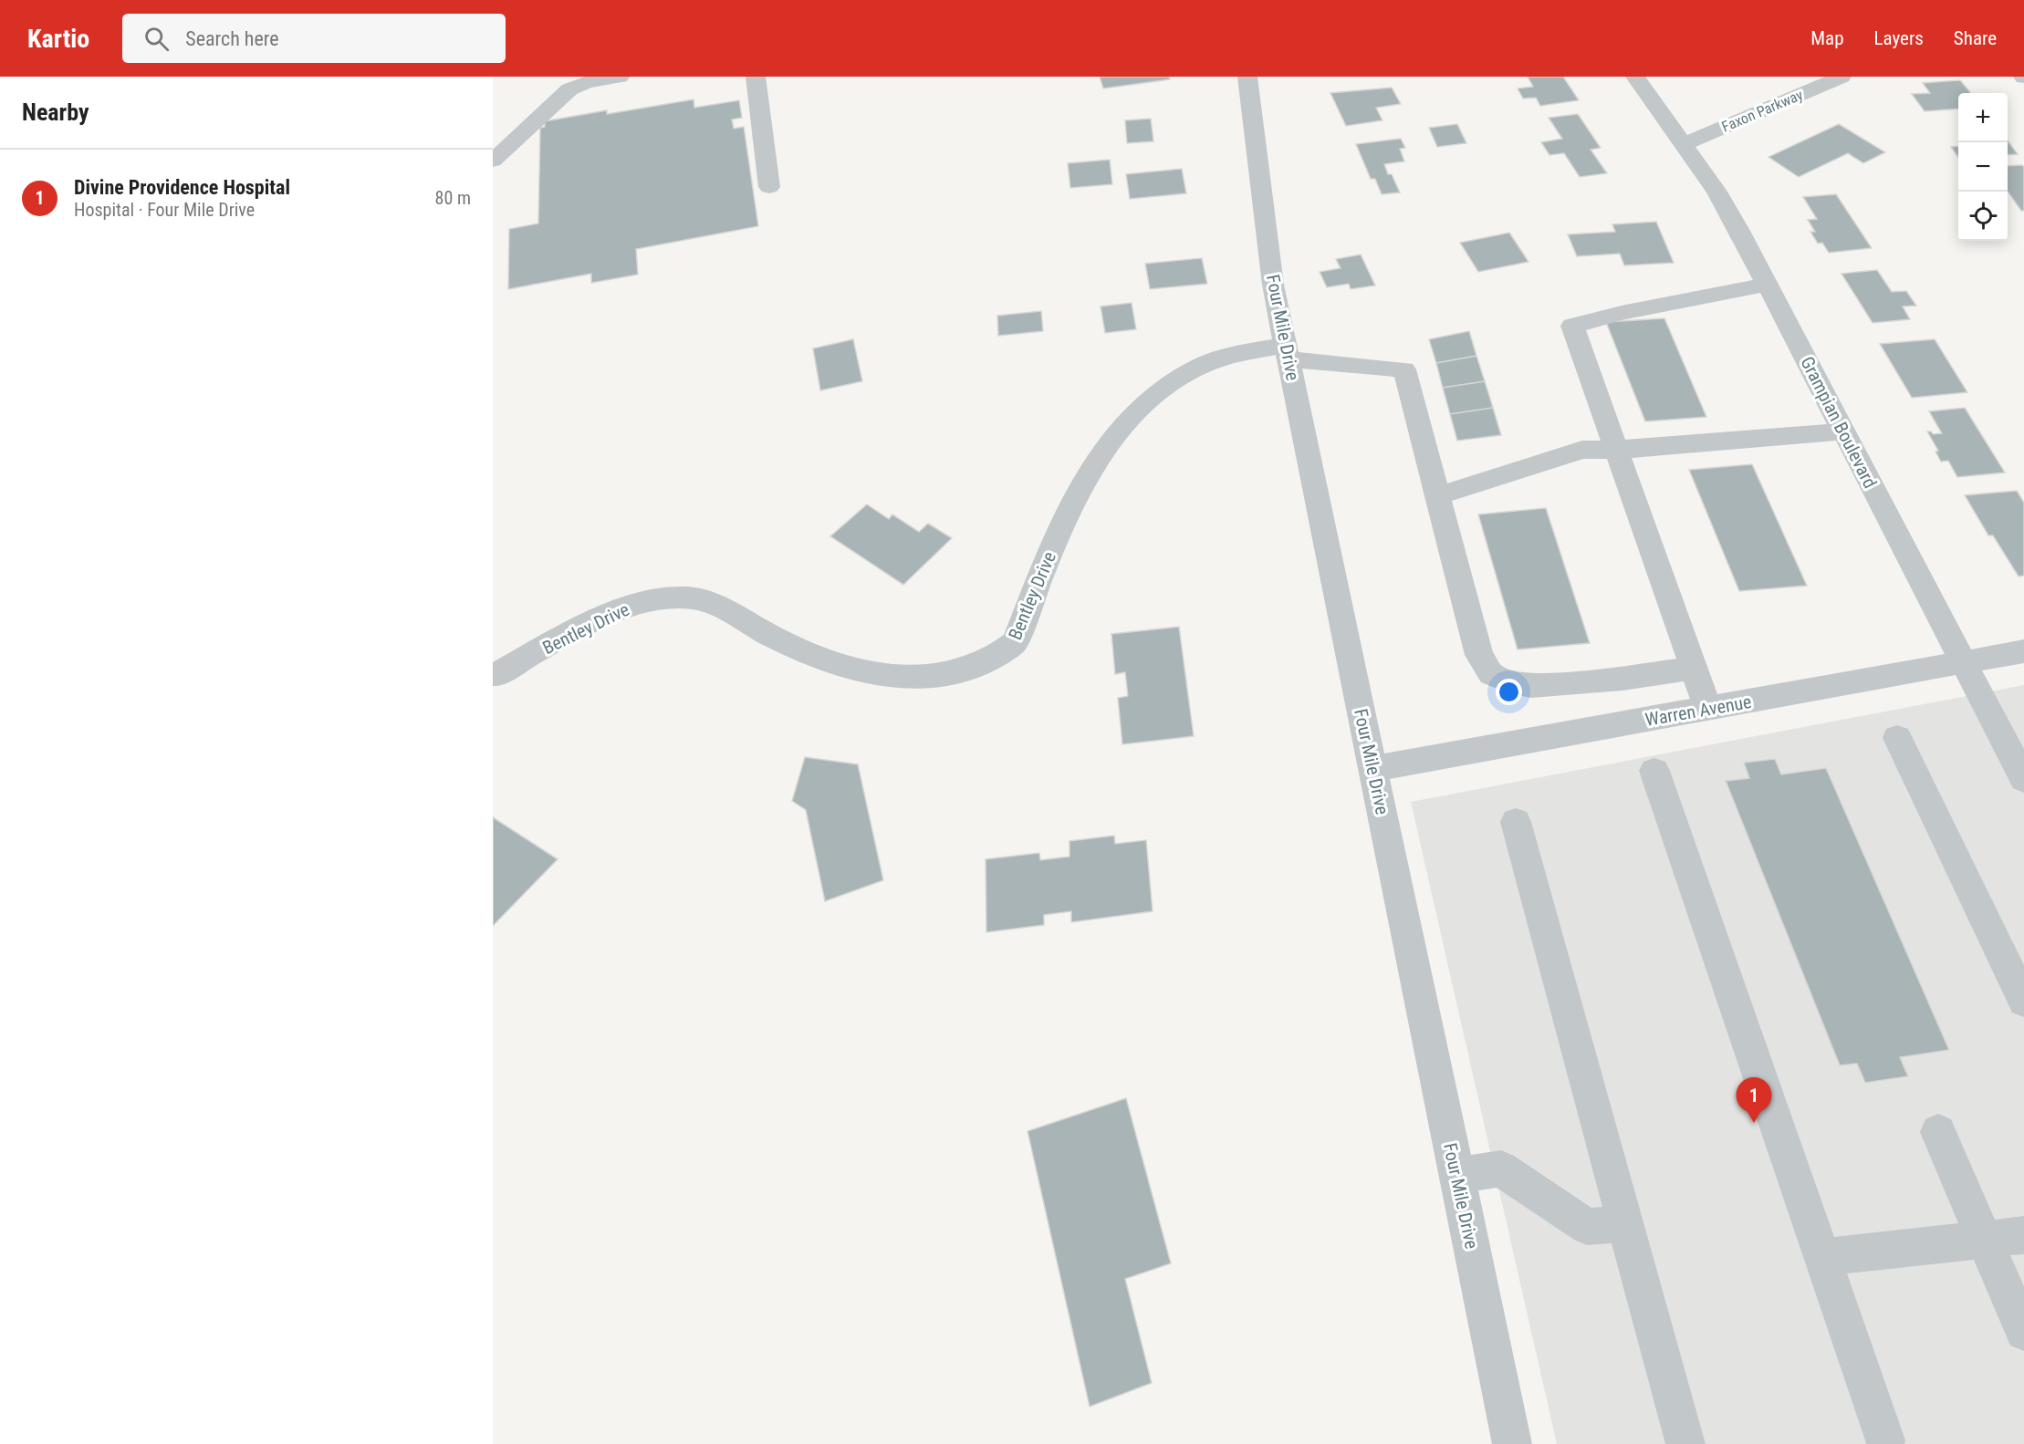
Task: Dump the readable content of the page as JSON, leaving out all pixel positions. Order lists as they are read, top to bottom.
{
  "streets": {
    "street": [
      "Faxon Parkway",
      "Four Mile Drive",
      "Grampian Boulevard",
      "Bentley Drive",
      "Warren Avenue"
    ]
  },
  "crossings": [
    ["Faxon Parkway", "Grampian Boulevard"],
    ["Four Mile Drive", "Bentley Drive"],
    ["Four Mile Drive", "Warren Avenue"],
    ["Grampian Boulevard", "Warren Avenue"]
  ],
  "page": {
    "header": "Kartio",
    "search": "Search here",
    "nav": ["Map", "Layers", "Share"],
    "heading": "Nearby",
    "map_buttons": ["+", "−"],
    "list": [
      {
        "mark": "1",
        "name": "Divine Providence Hospital",
        "note": "Hospital · Four Mile Drive",
        "value": "80 m"
      }
    ],
    "pins": "1"
  }
}
